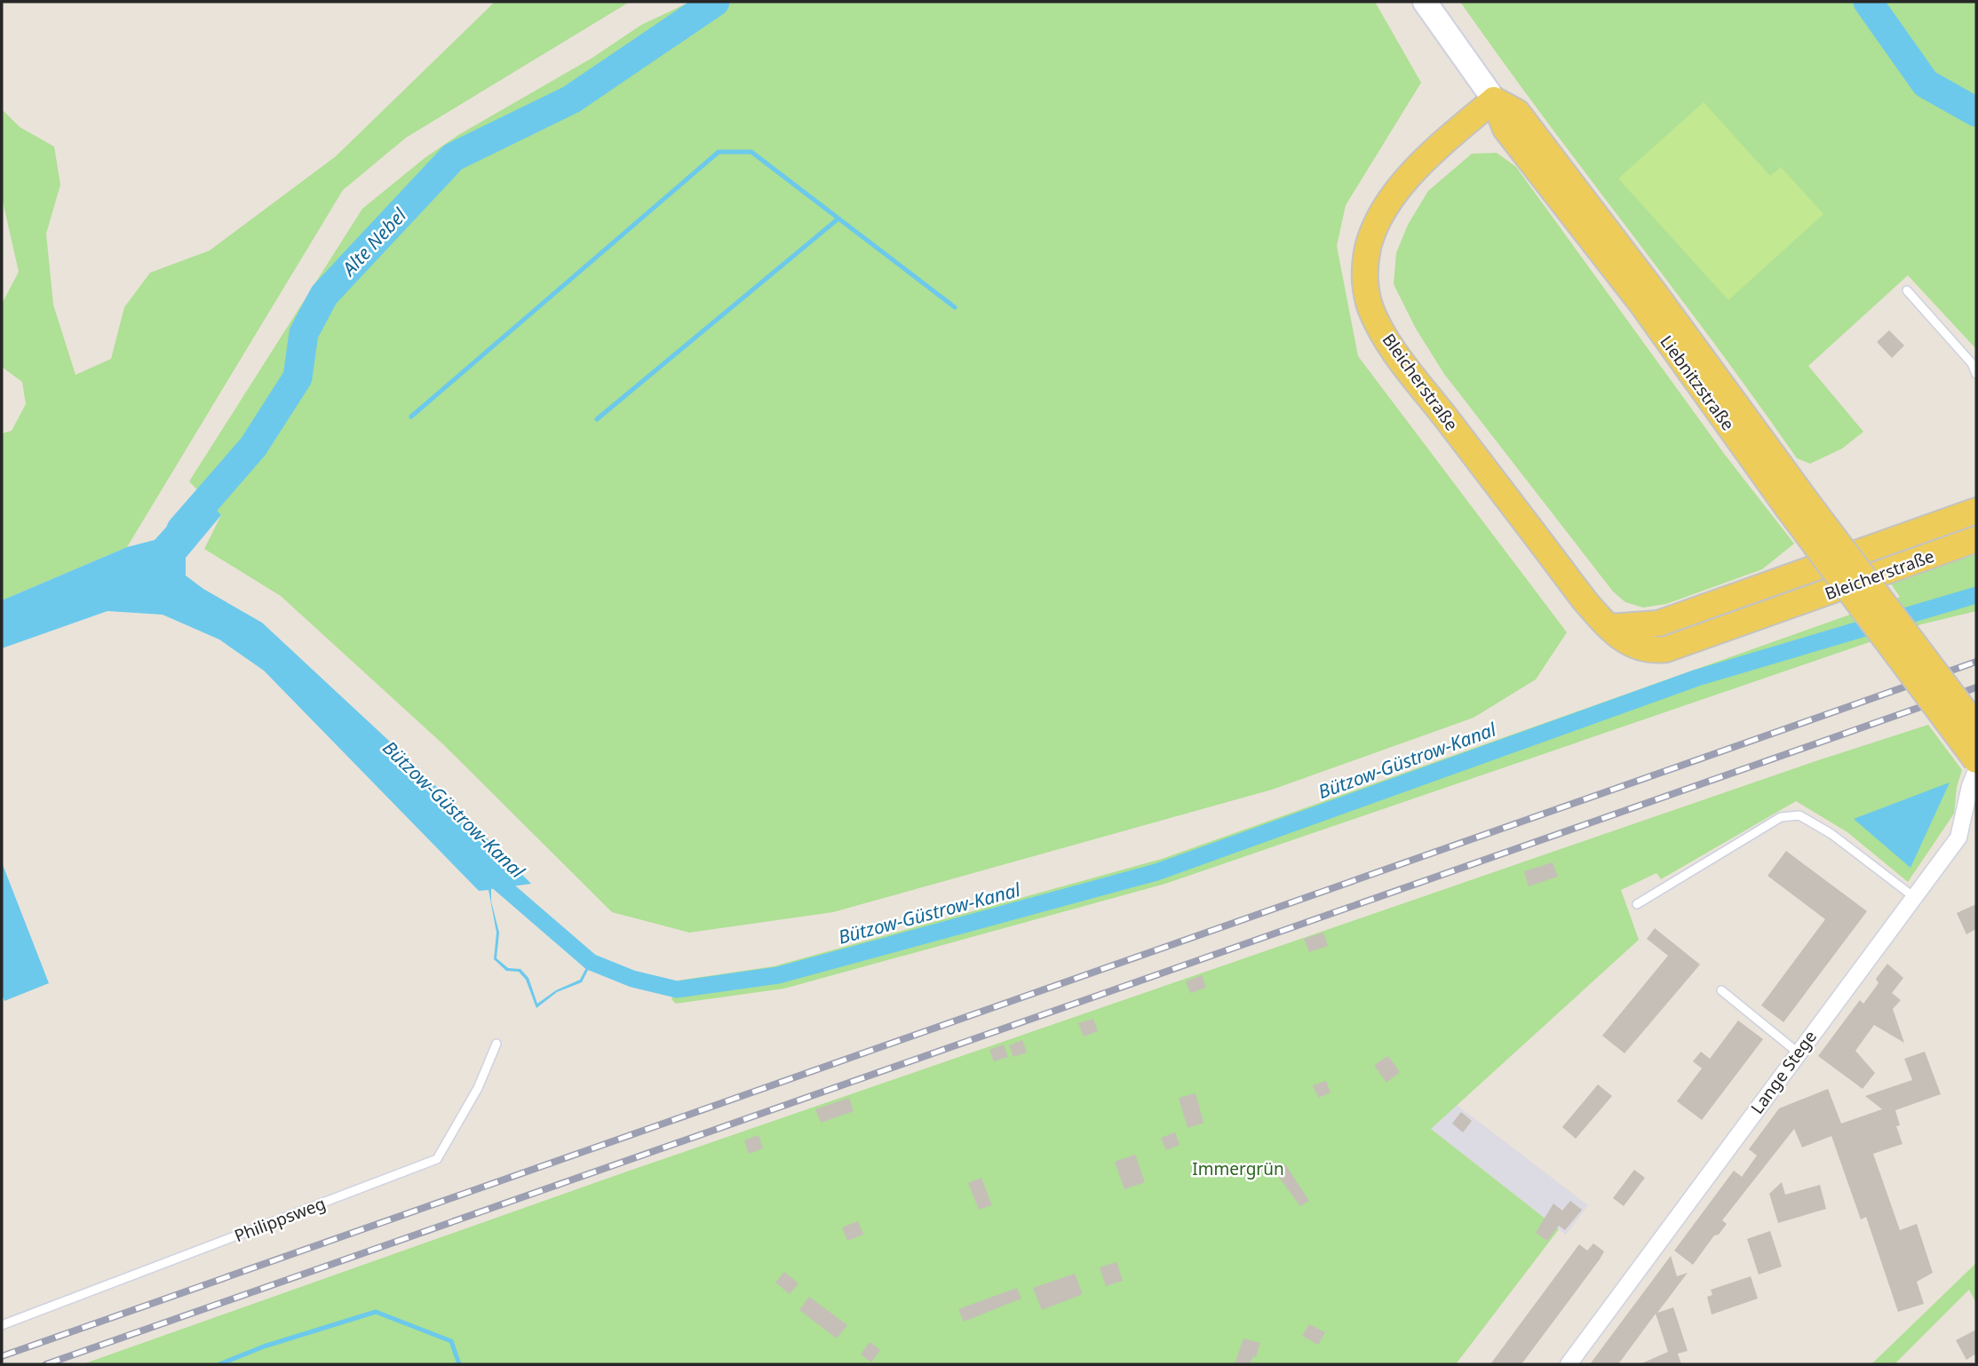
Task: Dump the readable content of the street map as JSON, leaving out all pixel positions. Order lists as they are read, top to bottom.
{
  "streets": {
    "main road": ["Bleicherstraße", "Liebnitzstraße"],
    "street": ["Lange Stege"],
    "lane": ["Philippsweg"]
  },
  "crossings": [
    ["Bleicherstraße", "Liebnitzstraße"]
  ],
  "water": ["Alte Nebel", "Bützow-Güstrow-Kanal"],
  "parks": ["Immergrün"]
}
